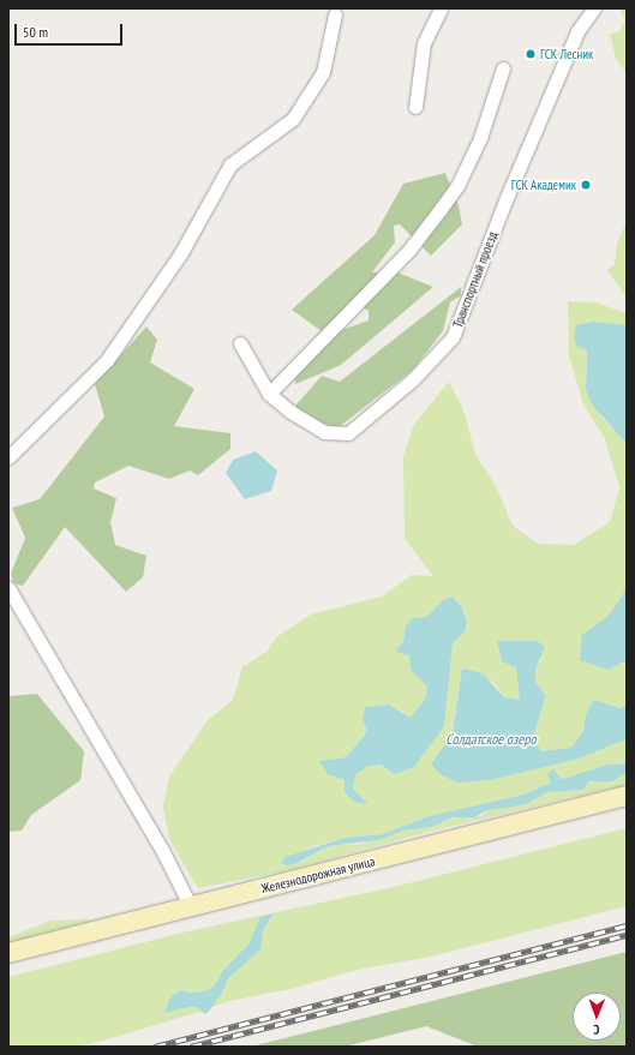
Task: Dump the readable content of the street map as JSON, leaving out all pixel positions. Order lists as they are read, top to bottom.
{
  "streets": {
    "main road": ["Железнодорожная улица"],
    "street": ["Транспортный проезд"]
  },
  "water": ["Солдатское озеро"],
  "places": ["ГСК Лесник", "ГСК Академик"],
  "scale_bar": "50 m",
  "north": "bottom"
}
